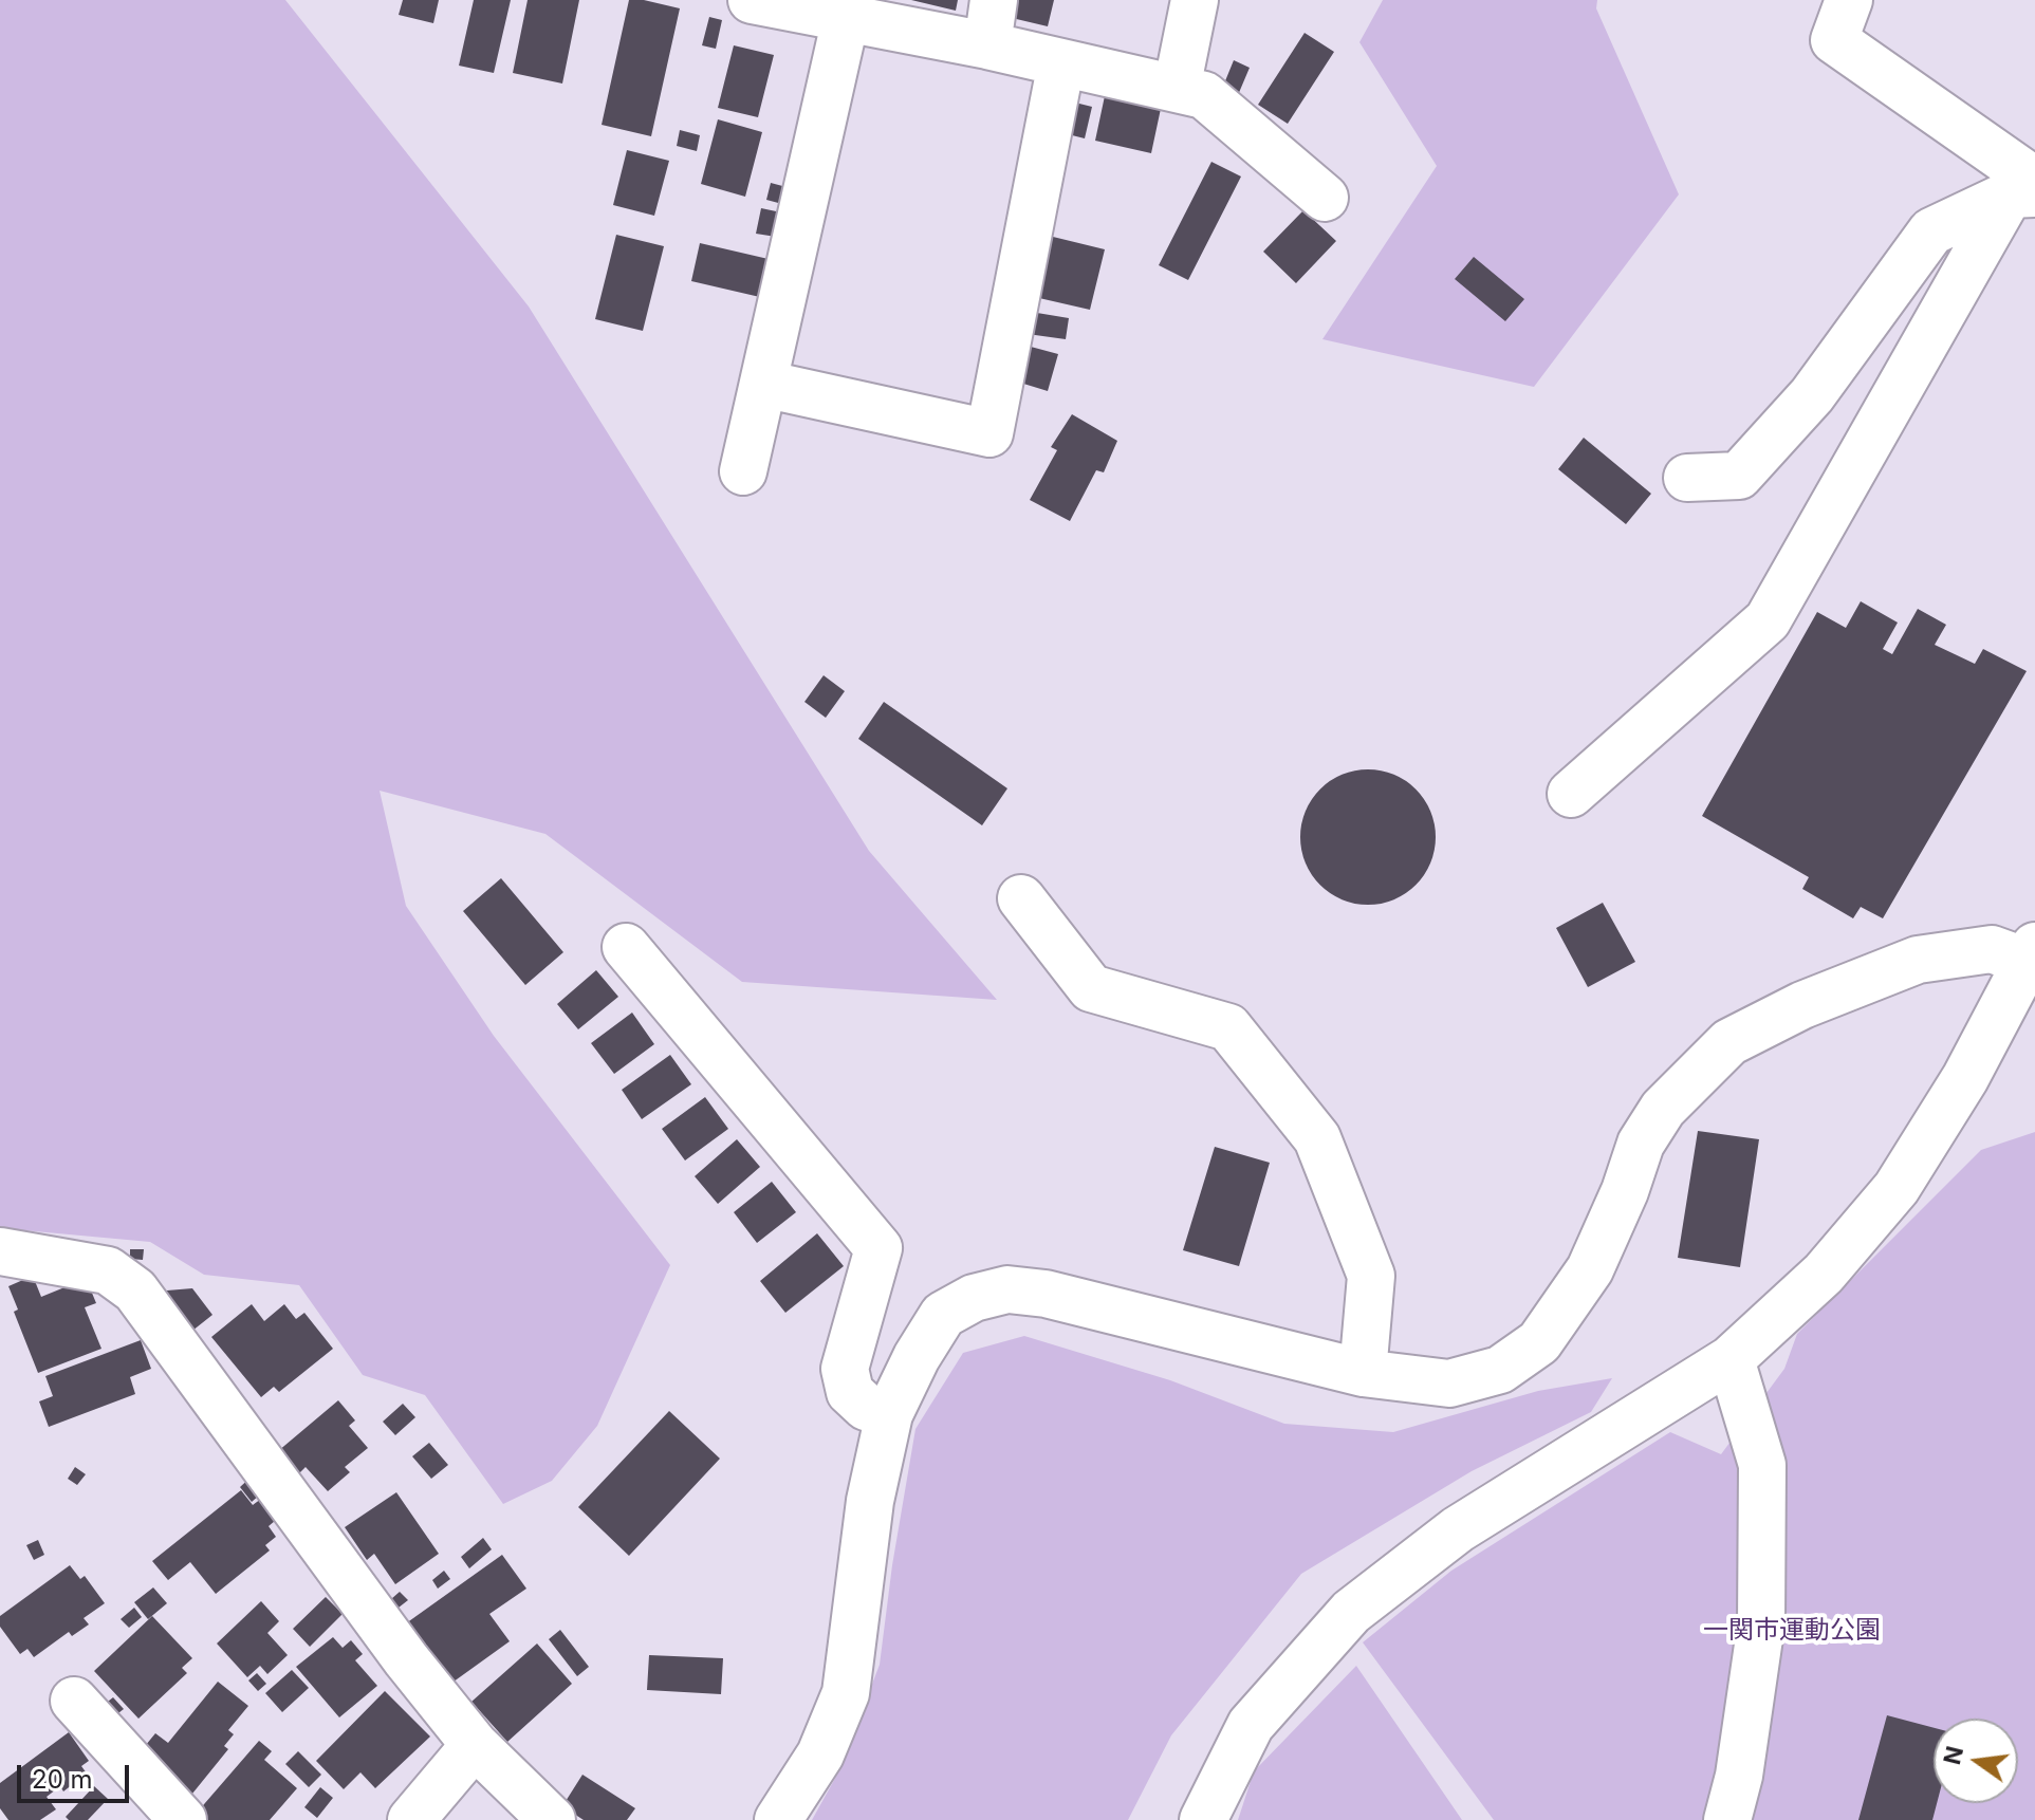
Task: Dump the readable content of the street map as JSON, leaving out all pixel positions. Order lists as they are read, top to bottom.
{
  "parks": ["一関市運動公園"],
  "scale_bar": "20 m",
  "north": "left"
}
